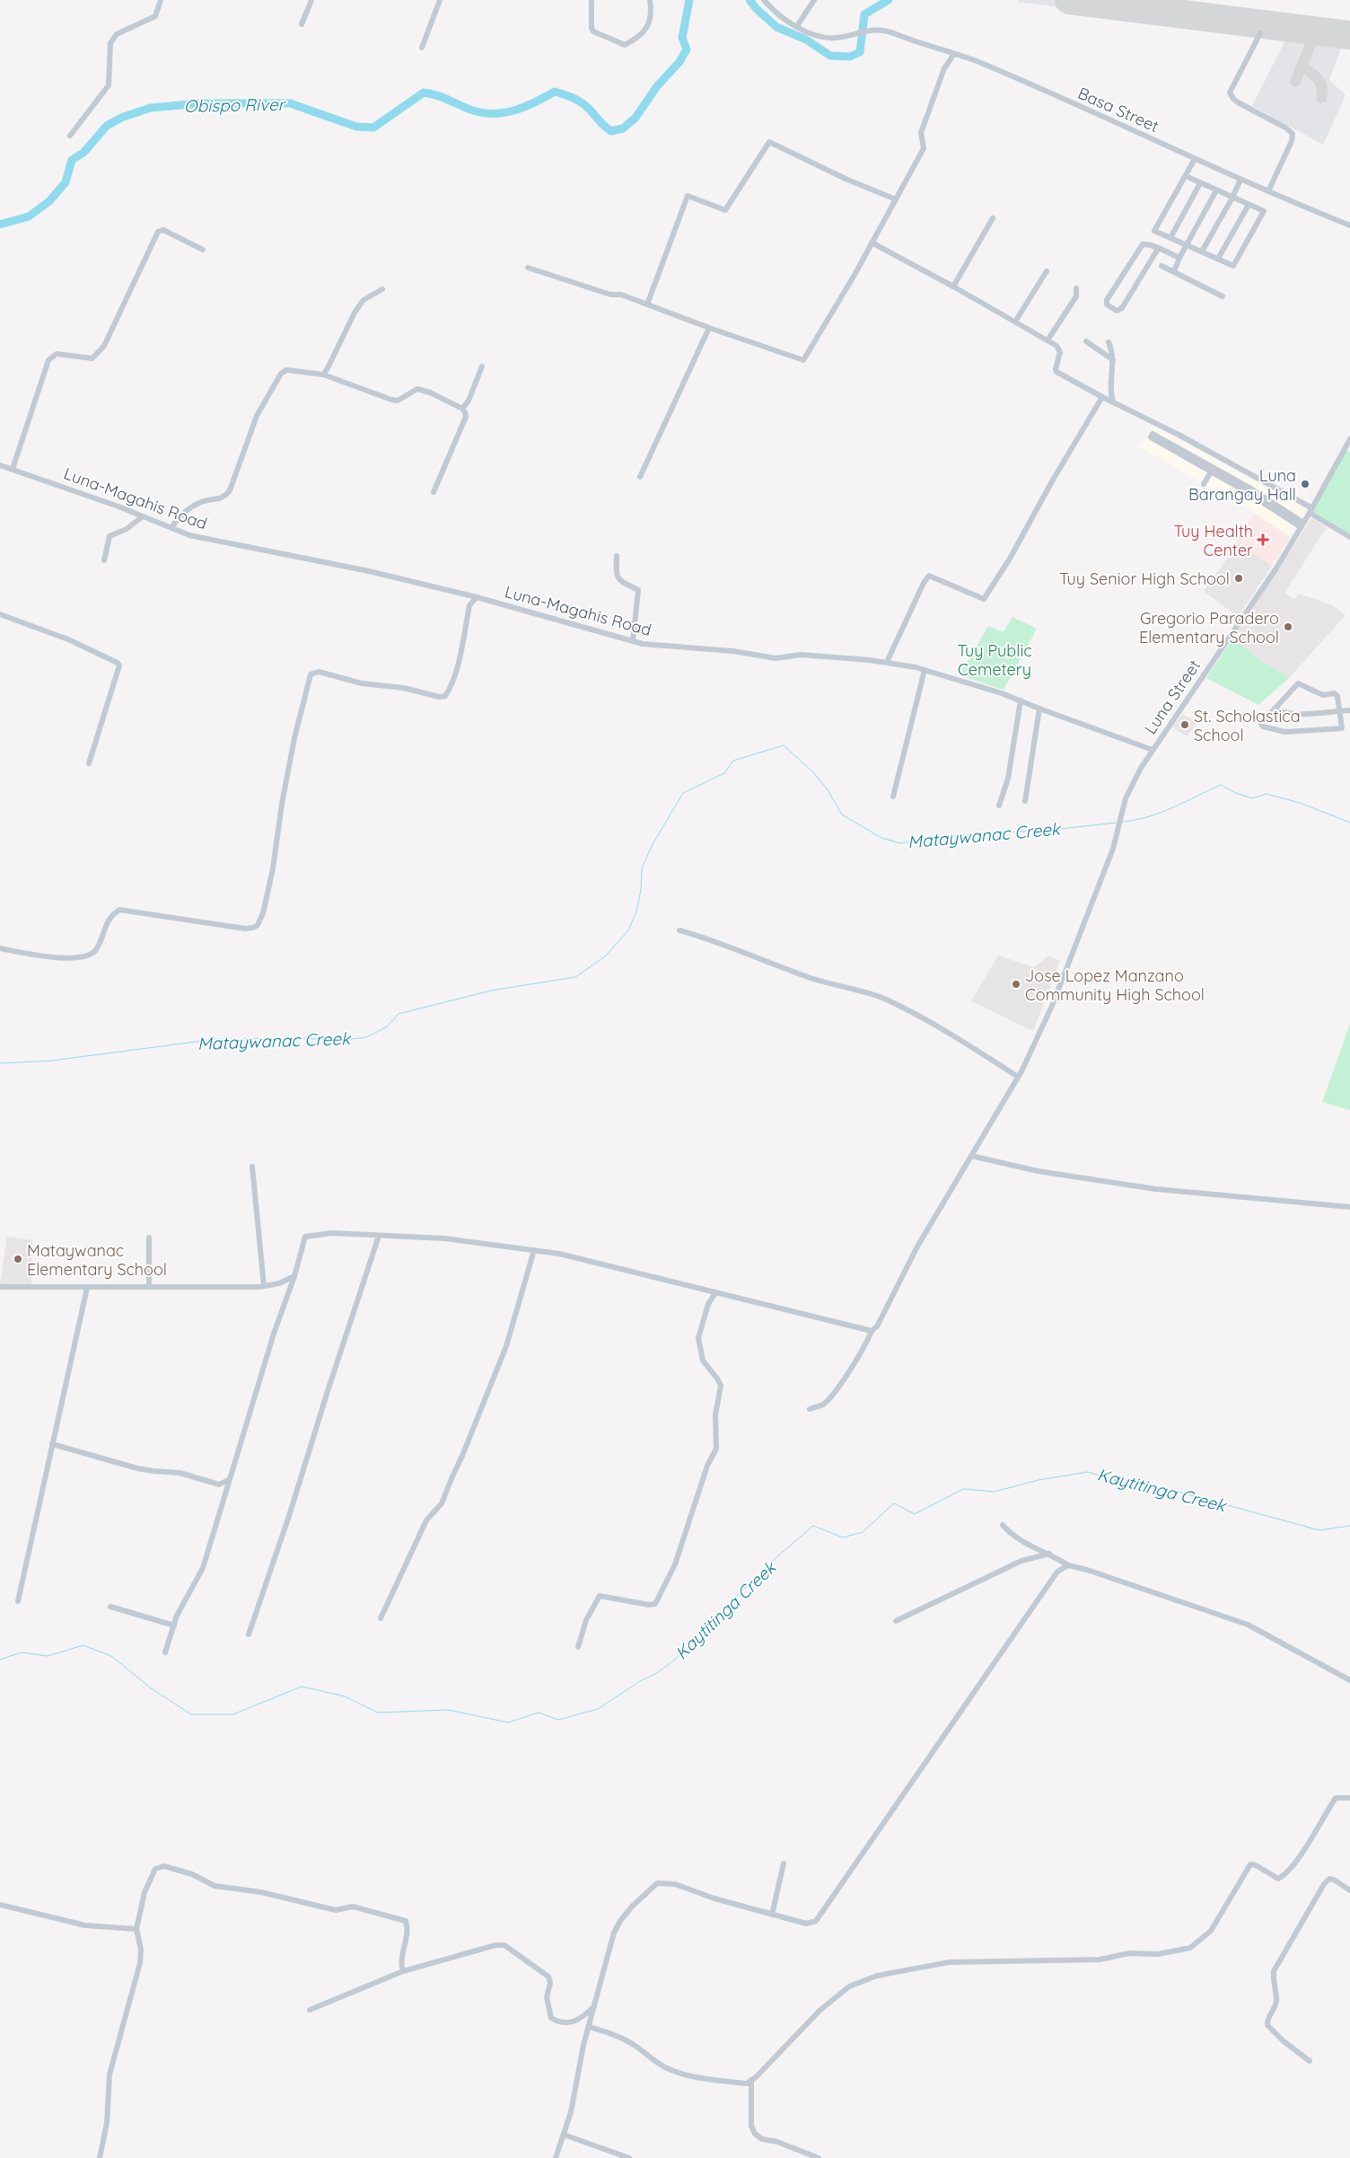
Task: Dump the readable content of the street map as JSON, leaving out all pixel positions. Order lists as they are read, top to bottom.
{
  "streets": {
    "street": ["Basa Street", "Luna-Magahis Road", "Luna Street"]
  },
  "crossings": [
    ["Luna-Magahis Road", "Luna Street"]
  ],
  "water": ["Obispo River", "Mataywanac Creek", "Kaytitinga Creek"],
  "parks": ["Tuy Public Cemetery"],
  "places": {
    "other": [
      "Luna Barangay Hall",
      "Tuy Senior High School",
      "Gregorio Paradero Elementary School",
      "St. Scholastica School",
      "Jose Lopez Manzano Community High School",
      "Mataywanac Elementary School"
    ],
    "health": ["Tuy Health Center"]
  }
}
